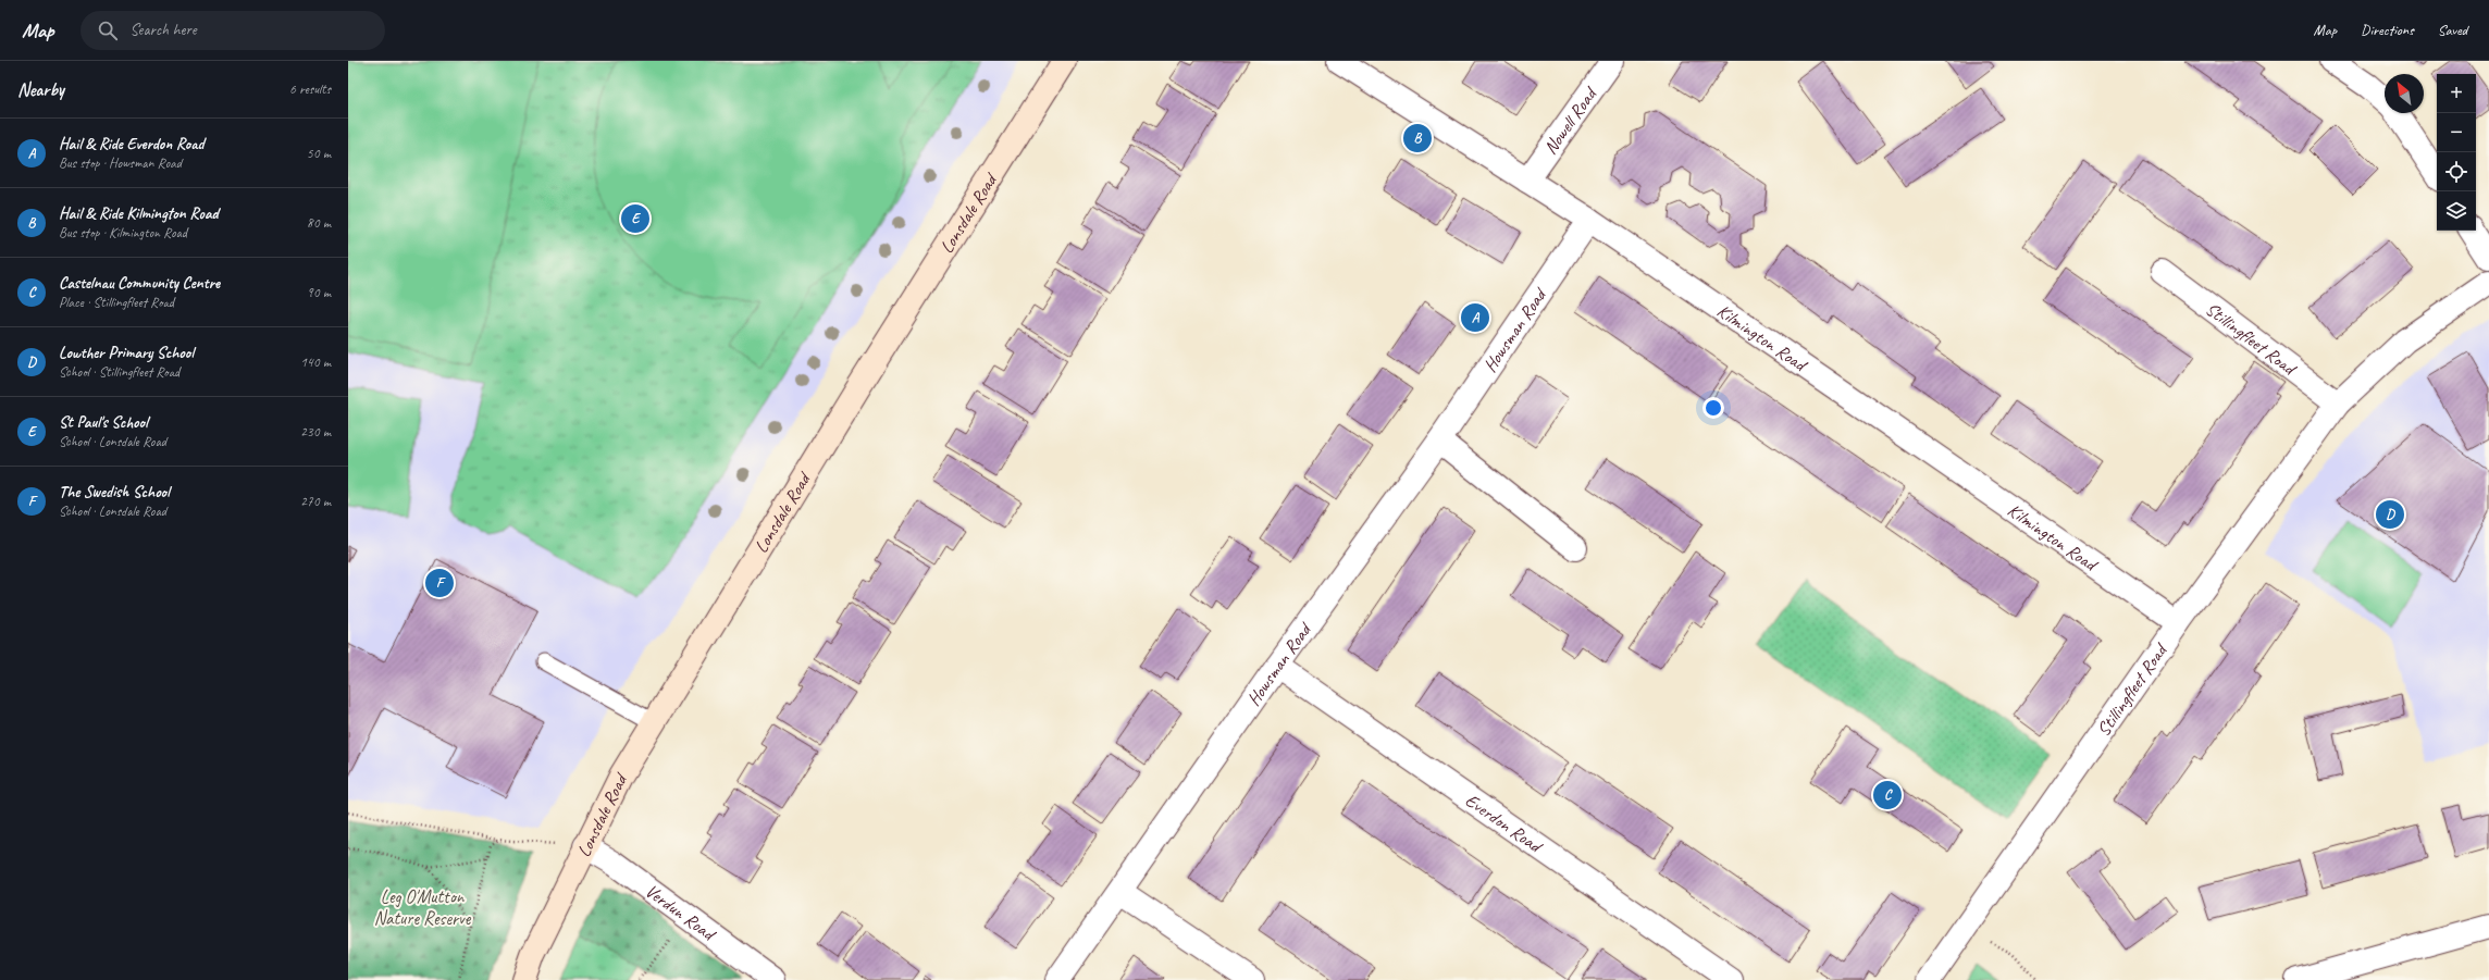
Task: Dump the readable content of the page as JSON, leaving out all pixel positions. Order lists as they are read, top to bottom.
{
  "streets": {
    "main road": ["Lonsdale Road"],
    "street": [
      "Nowell Road",
      "Howsman Road",
      "Kilmington Road",
      "Stillingfleet Road",
      "Everdon Road",
      "Verdun Road"
    ]
  },
  "crossings": [
    ["Nowell Road", "Kilmington Road"],
    ["Lonsdale Road", "Verdun Road"],
    ["Howsman Road", "Kilmington Road"],
    ["Howsman Road", "Everdon Road"],
    ["Kilmington Road", "Stillingfleet Road"]
  ],
  "parks": ["Leg O'Mutton Nature Reserve"],
  "north": "top left",
  "page": {
    "header": "Map",
    "search": "Search here",
    "nav": ["Map", "Directions", "Saved"],
    "heading": ["Nearby", "6 results"],
    "map_buttons": ["+", "−"],
    "list": [
      {
        "mark": "A",
        "name": "Hail & Ride Everdon Road",
        "note": "Bus stop · Howsman Road",
        "value": "50 m"
      },
      {
        "mark": "B",
        "name": "Hail & Ride Kilmington Road",
        "note": "Bus stop · Kilmington Road",
        "value": "80 m"
      },
      {
        "mark": "C",
        "name": "Castelnau Community Centre",
        "note": "Place · Stillingfleet Road",
        "value": "90 m"
      },
      {
        "mark": "D",
        "name": "Lowther Primary School",
        "note": "School · Stillingfleet Road",
        "value": "140 m"
      },
      {
        "mark": "E",
        "name": "St Paul's School",
        "note": "School · Lonsdale Road",
        "value": "230 m"
      },
      {
        "mark": "F",
        "name": "The Swedish School",
        "note": "School · Lonsdale Road",
        "value": "270 m"
      }
    ],
    "pins": [
      "B",
      "E",
      "A",
      "D",
      "F",
      "C"
    ]
  }
}
